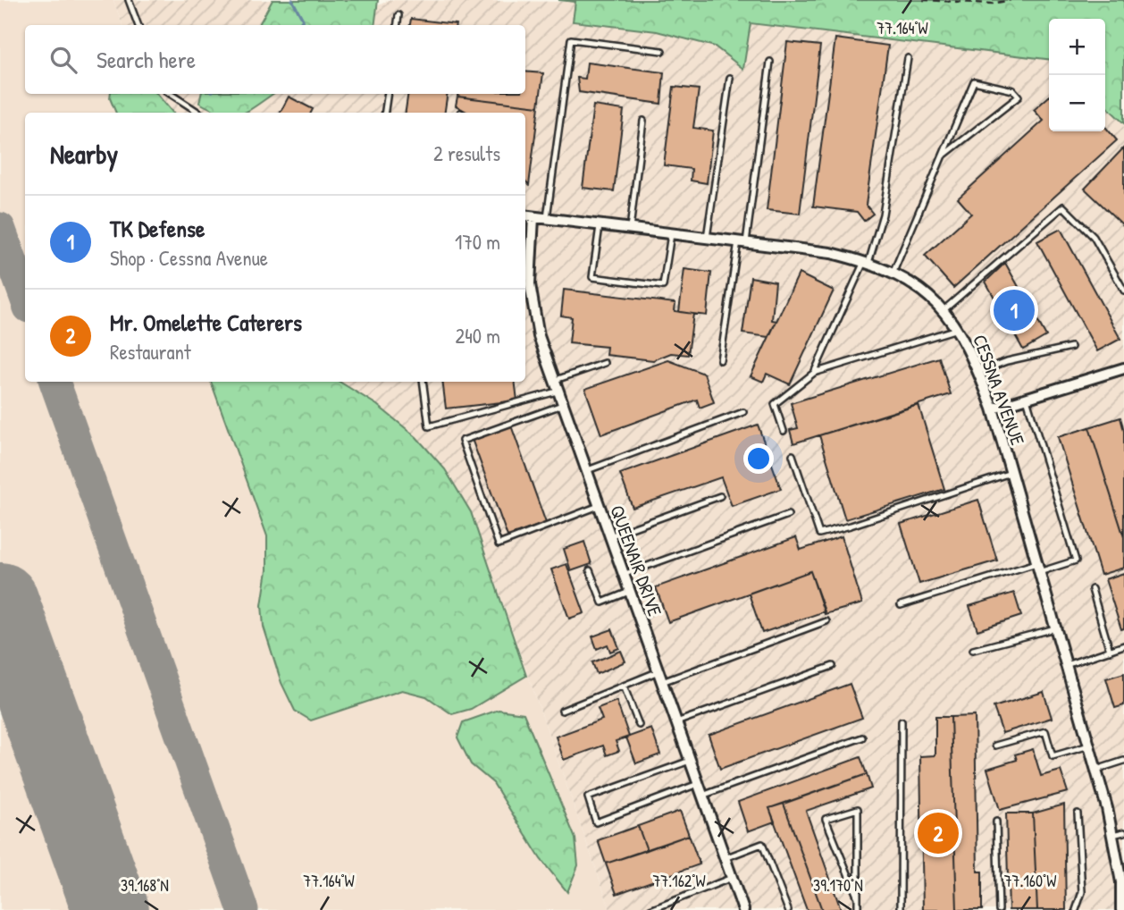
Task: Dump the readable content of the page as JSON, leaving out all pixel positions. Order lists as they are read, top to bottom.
{
  "streets": {
    "street": ["CESSNA AVENUE", "QUEENAIR DRIVE"]
  },
  "crossings": [
    ["CESSNA AVENUE", "QUEENAIR DRIVE"]
  ],
  "page": {
    "map_buttons": ["+", "−"],
    "search": "Search here",
    "heading": ["Nearby", "2 results"],
    "list": [
      {
        "mark": "1",
        "name": "TK Defense",
        "note": "Shop · Cessna Avenue",
        "value": "170 m"
      },
      {
        "mark": "2",
        "name": "Mr. Omelette Caterers",
        "note": "Restaurant",
        "value": "240 m"
      }
    ],
    "pins": ["1", "2"]
  },
  "coordinates": [
    "77.164°W",
    "77.162°W",
    "77.160°W",
    "39.168°N",
    "39.170°N"
  ]
}
